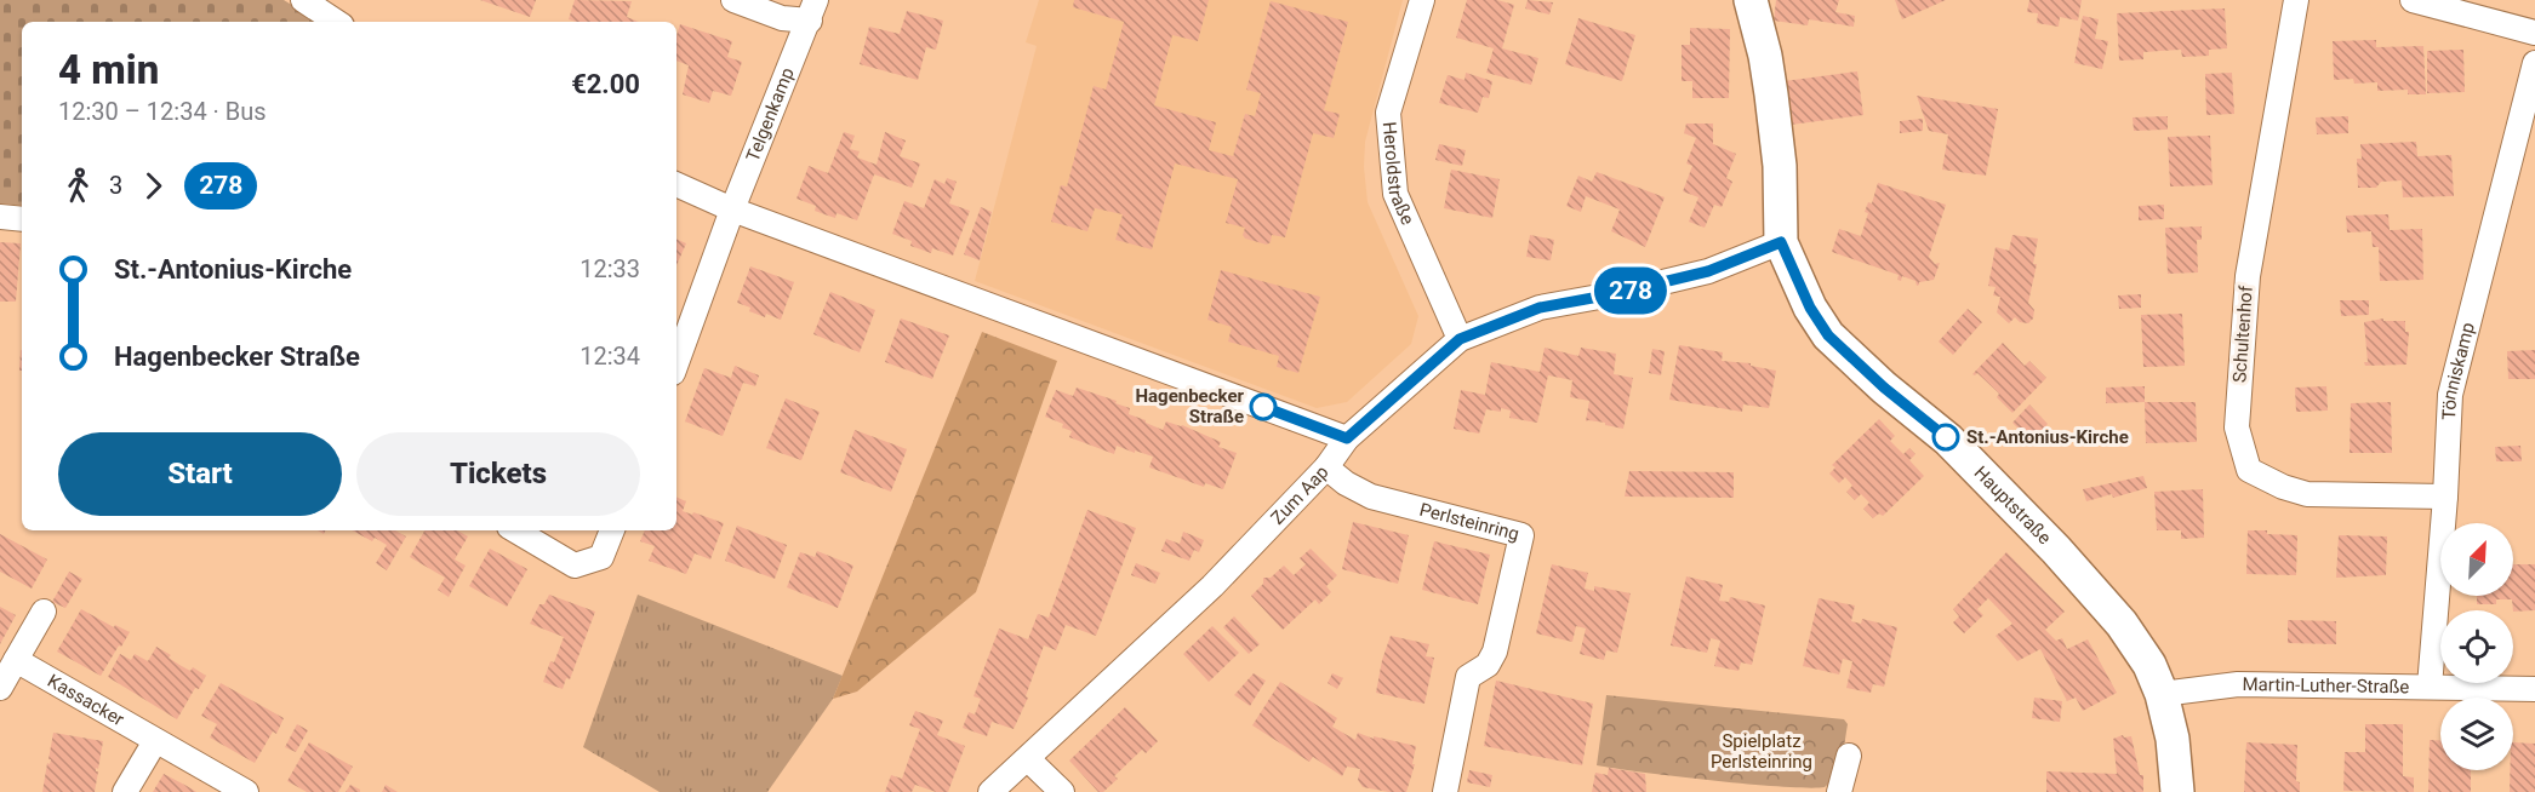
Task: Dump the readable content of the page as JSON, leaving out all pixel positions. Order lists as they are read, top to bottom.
{
  "streets": {
    "main road": ["Hauptstraße"],
    "street": [
      "Telgenkamp",
      "Heroldstraße",
      "Schultenhof",
      "Tönniskamp",
      "Zum Aap",
      "Perlsteinring",
      "Martin-Luther-Straße",
      "Kassacker"
    ]
  },
  "crossings": [
    ["Heroldstraße", "Zum Aap"],
    ["Schultenhof", "Tönniskamp"],
    ["Tönniskamp", "Martin-Luther-Straße"],
    ["Zum Aap", "Hauptstraße"],
    ["Zum Aap", "Perlsteinring"],
    ["Hauptstraße", "Martin-Luther-Straße"]
  ],
  "parks": ["Spielplatz Perlsteinring"],
  "places": ["Hagenbecker Straße", "St.-Antonius-Kirche"],
  "lines": ["bus line 278"],
  "north": "top right",
  "page": {
    "on_map": "278",
    "heading": ["4 min", "12:30 – 12:34 · Bus", "€2.00"],
    "legs": ["3", "278"],
    "list": [
      {
        "name": "St.-Antonius-Kirche",
        "value": "12:33"
      },
      {
        "name": "Hagenbecker Straße",
        "value": "12:34"
      }
    ],
    "buttons": ["Start", "Tickets"]
  }
}
